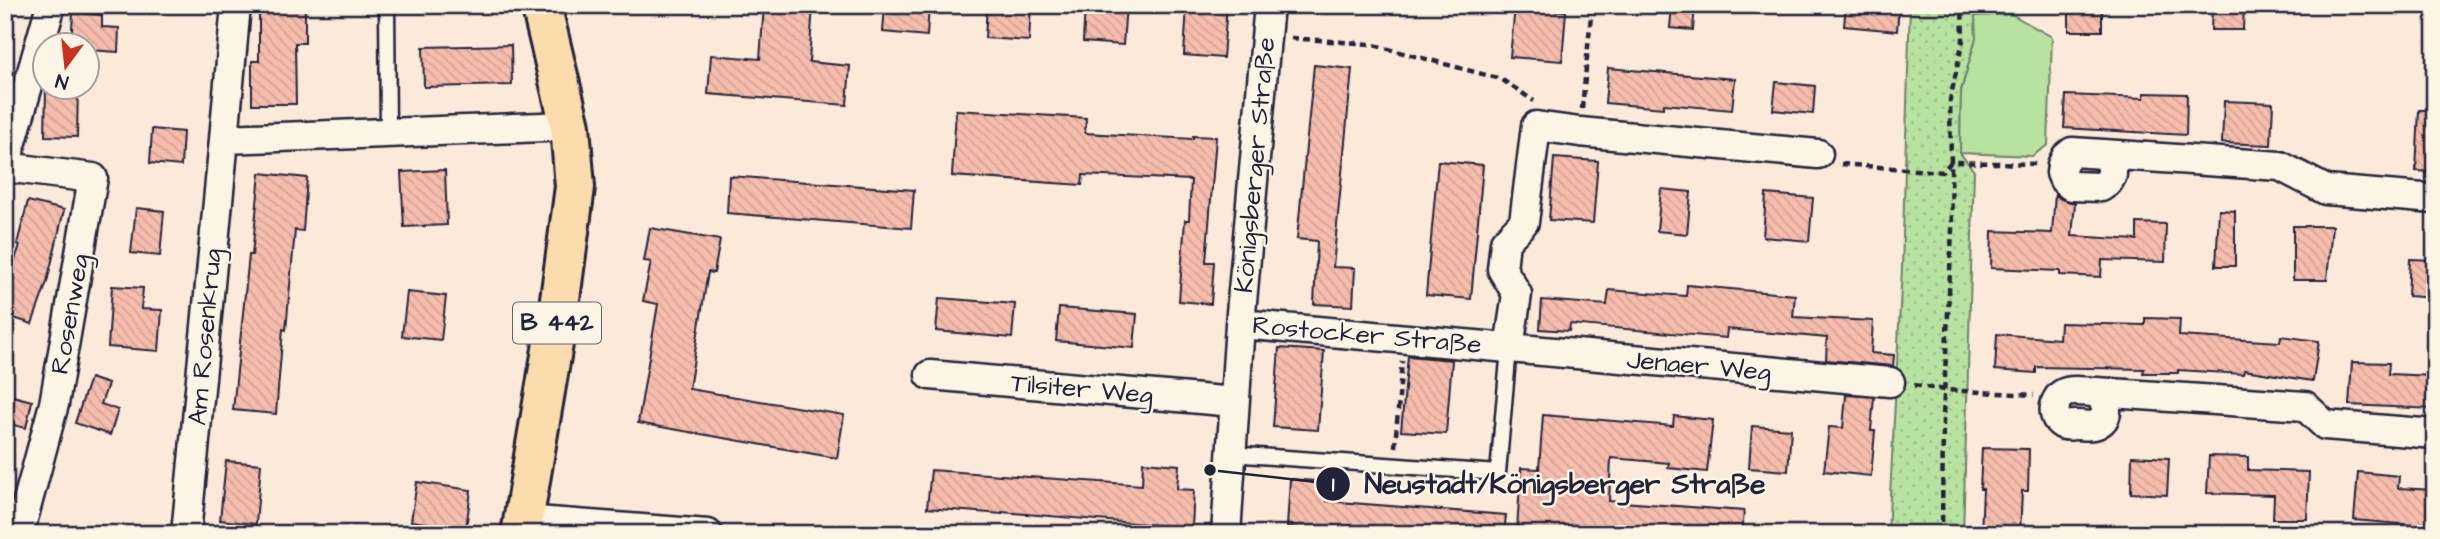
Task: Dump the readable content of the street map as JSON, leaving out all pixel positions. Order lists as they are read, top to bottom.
{
  "streets": {
    "main road": ["B 442"],
    "street": [
      "Königsberger Straße",
      "Rosenweg",
      "Rostocker Straße",
      "Am Rosenkrug",
      "Jenaer Weg",
      "Tilsiter Weg"
    ]
  },
  "crossings": [
    ["Königsberger Straße", "Rostocker Straße"],
    ["Königsberger Straße", "Tilsiter Weg"],
    ["Rostocker Straße", "Jenaer Weg"]
  ],
  "places": ["Neustadt/Königsberger Straße"],
  "north": "bottom"
}
